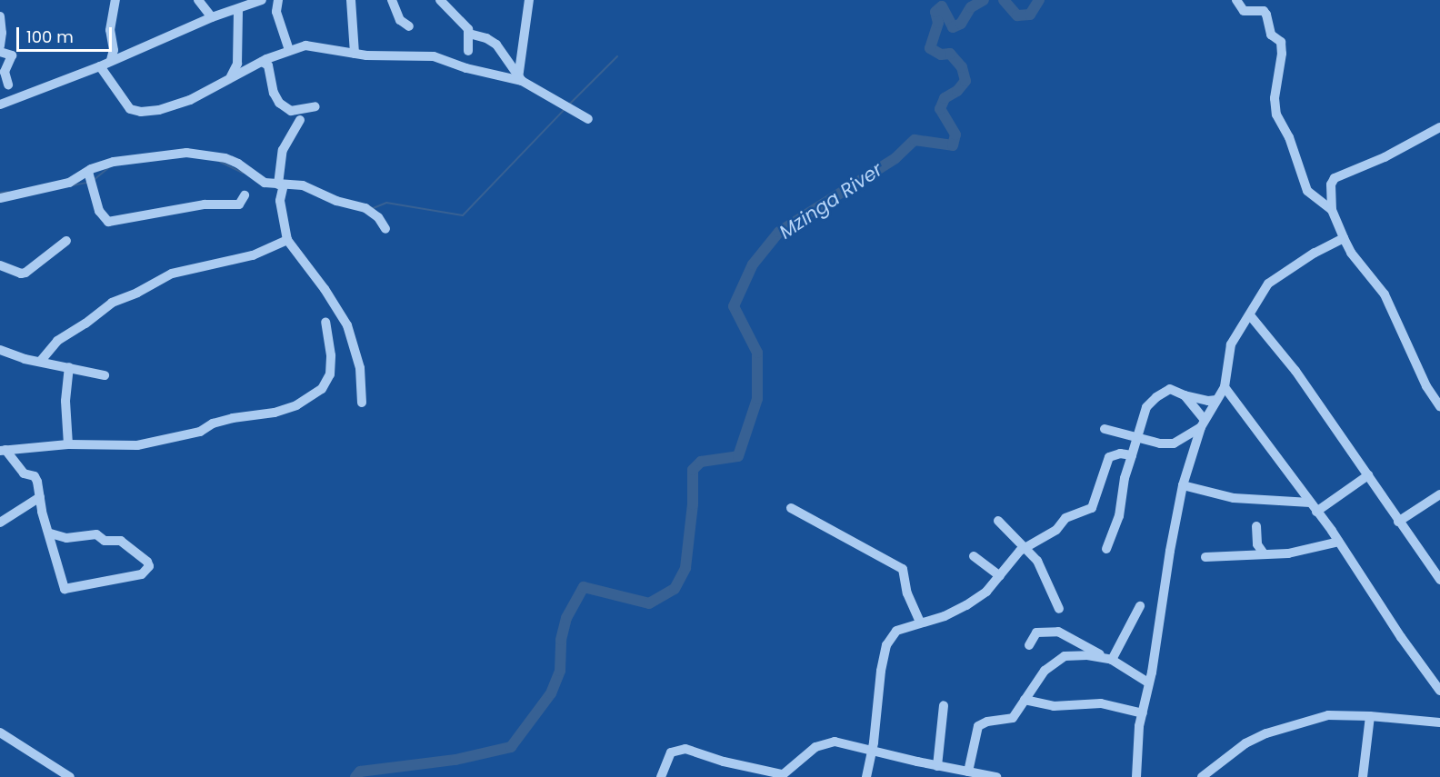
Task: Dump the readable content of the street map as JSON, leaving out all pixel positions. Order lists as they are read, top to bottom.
{
  "water": ["Mzinga River"],
  "scale_bar": "100 m"
}
